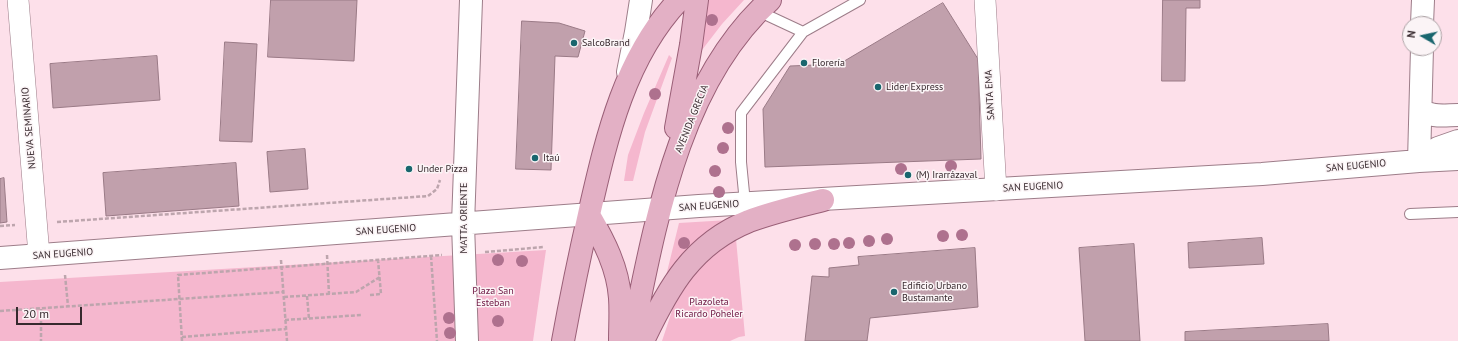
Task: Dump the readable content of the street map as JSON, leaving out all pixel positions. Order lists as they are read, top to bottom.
{
  "streets": {
    "main road": ["AVENIDA GRECIA", "SAN EUGENIO", "MATTA ORIENTE"],
    "street": ["SANTA EMA", "NUEVA SEMINARIO"]
  },
  "crossings": [
    ["SANTA EMA", "SAN EUGENIO"],
    ["AVENIDA GRECIA", "SAN EUGENIO"],
    ["NUEVA SEMINARIO", "SAN EUGENIO"],
    ["SAN EUGENIO", "MATTA ORIENTE"]
  ],
  "parks": ["Plaza San Esteban", "Plazoleta Ricardo Poheler"],
  "places": [
    "SalcoBrand",
    "Florería",
    "Lider Express",
    "Itaú",
    "Under Pizza",
    "(M) Irarrázaval",
    "Edificio Urbano Bustamante"
  ],
  "scale_bar": "20 m",
  "north": "left"
}
